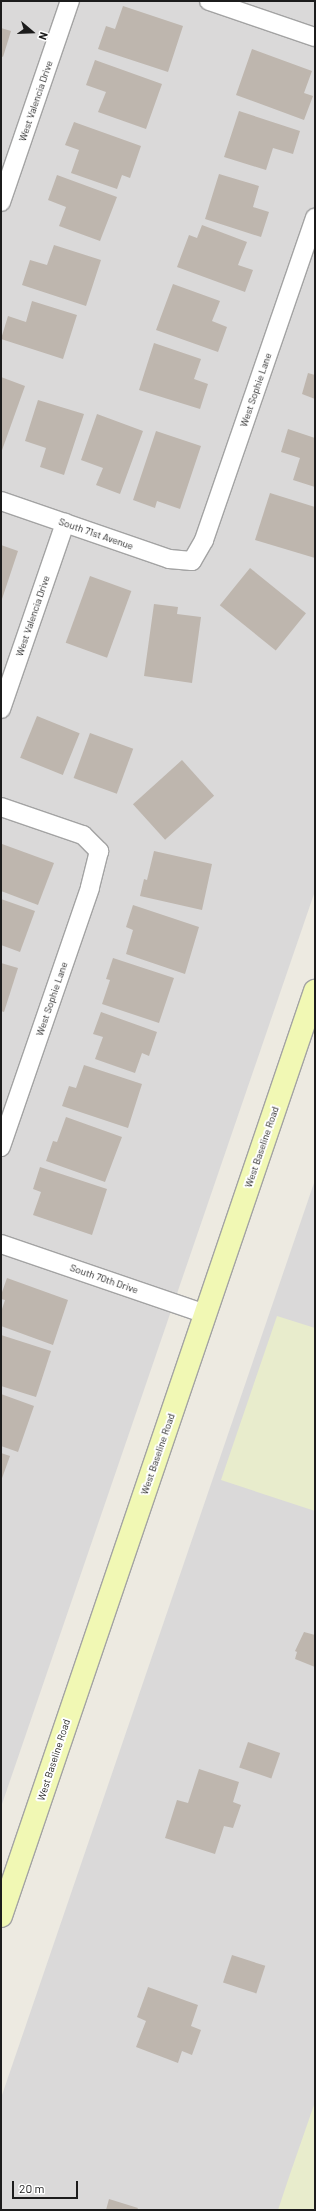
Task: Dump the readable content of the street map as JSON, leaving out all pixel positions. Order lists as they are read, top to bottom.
{
  "streets": {
    "main road": ["West Baseline Road"],
    "street": [
      "West Valencia Drive",
      "West Sophie Lane",
      "South 71st Avenue",
      "South 70th Drive"
    ]
  },
  "crossings": [
    ["West Valencia Drive", "South 71st Avenue"],
    ["West Sophie Lane", "South 71st Avenue"],
    ["West Baseline Road", "South 70th Drive"]
  ],
  "scale_bar": "20 m",
  "north": "right"
}
